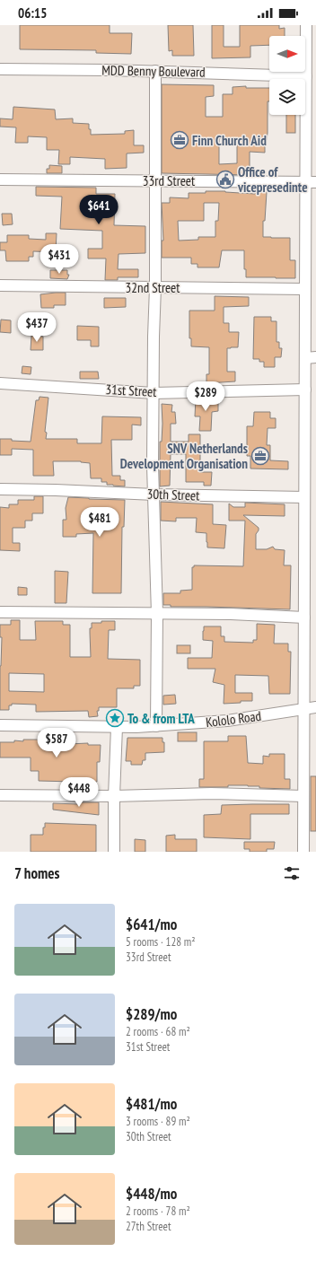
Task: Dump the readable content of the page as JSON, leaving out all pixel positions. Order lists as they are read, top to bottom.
{
  "streets": {
    "street": [
      "MDD Benny Boulevard",
      "33rd Street",
      "32nd Street",
      "31st Street",
      "30th Street",
      "Kololo Road"
    ]
  },
  "places": {
    "office": ["Finn Church Aid", "SNV Netherlands Development Organisation"],
    "public building": ["Office of vicepresedinte"],
    "place": ["To & from LTA"]
  },
  "north": "right",
  "page": {
    "status": "06:15",
    "price": [
      "$641",
      "$431",
      "$437",
      "$289",
      "$481",
      "$587",
      "$448"
    ],
    "heading": "7 homes",
    "list": [
      {
        "name": "$641/mo",
        "note": "5 rooms · 128 m² · 33rd Street"
      },
      {
        "name": "$289/mo",
        "note": "2 rooms · 68 m² · 31st Street"
      },
      {
        "name": "$481/mo",
        "note": "3 rooms · 89 m² · 30th Street"
      },
      {
        "name": "$448/mo",
        "note": "2 rooms · 78 m² · 27th Street"
      }
    ]
  }
}
